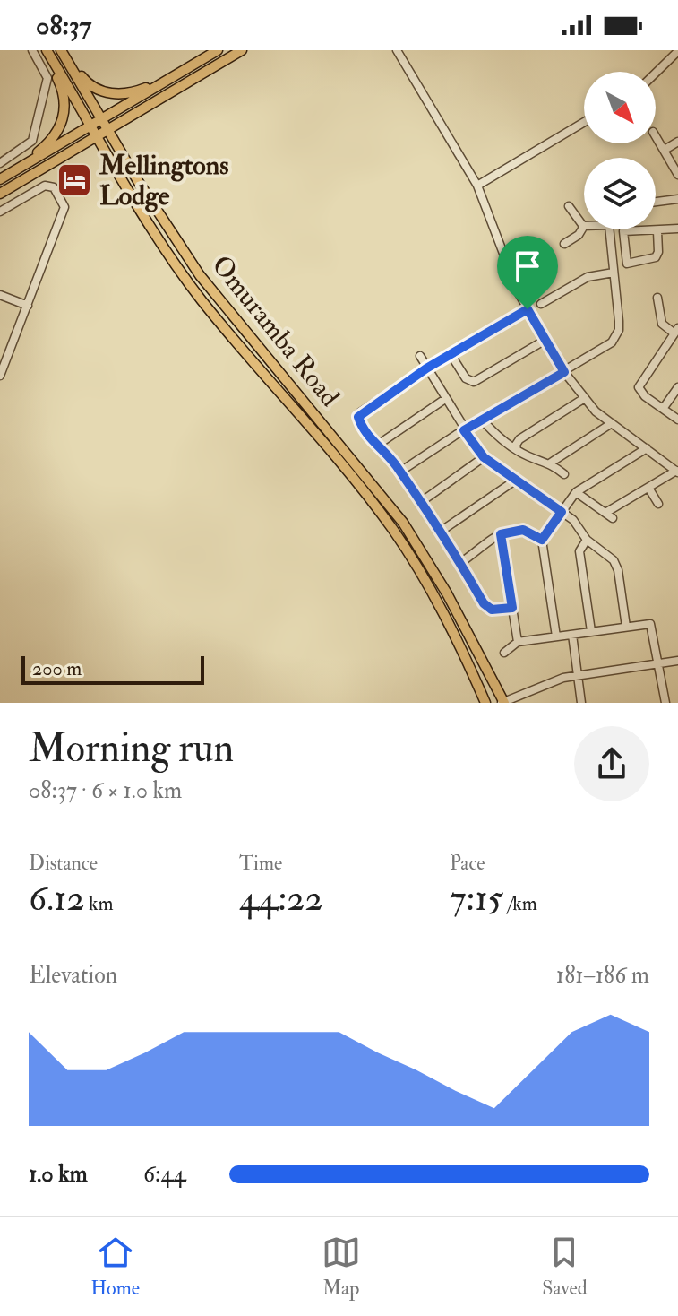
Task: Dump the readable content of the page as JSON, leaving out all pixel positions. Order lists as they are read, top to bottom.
{
  "streets": {
    "main road": ["Omuramba Road"]
  },
  "places": {
    "hotel": ["Mellingtons Lodge"]
  },
  "scale_bar": "200 m",
  "north": "bottom right",
  "page": {
    "status": "08:37",
    "scale": "200 m",
    "heading": ["Morning run", "08:37 · 6 × 1.0 km"],
    "stats": [
      ["Distance", "6.12 km"],
      ["Time", "44:22"],
      ["Pace", "7:15 /km"]
    ],
    "chart": ["Elevation", "181–186 m"],
    "list": [
      {
        "name": "1.0 km",
        "note": "6:44"
      }
    ],
    "tabs": ["Home", "Map", "Saved"]
  }
}
